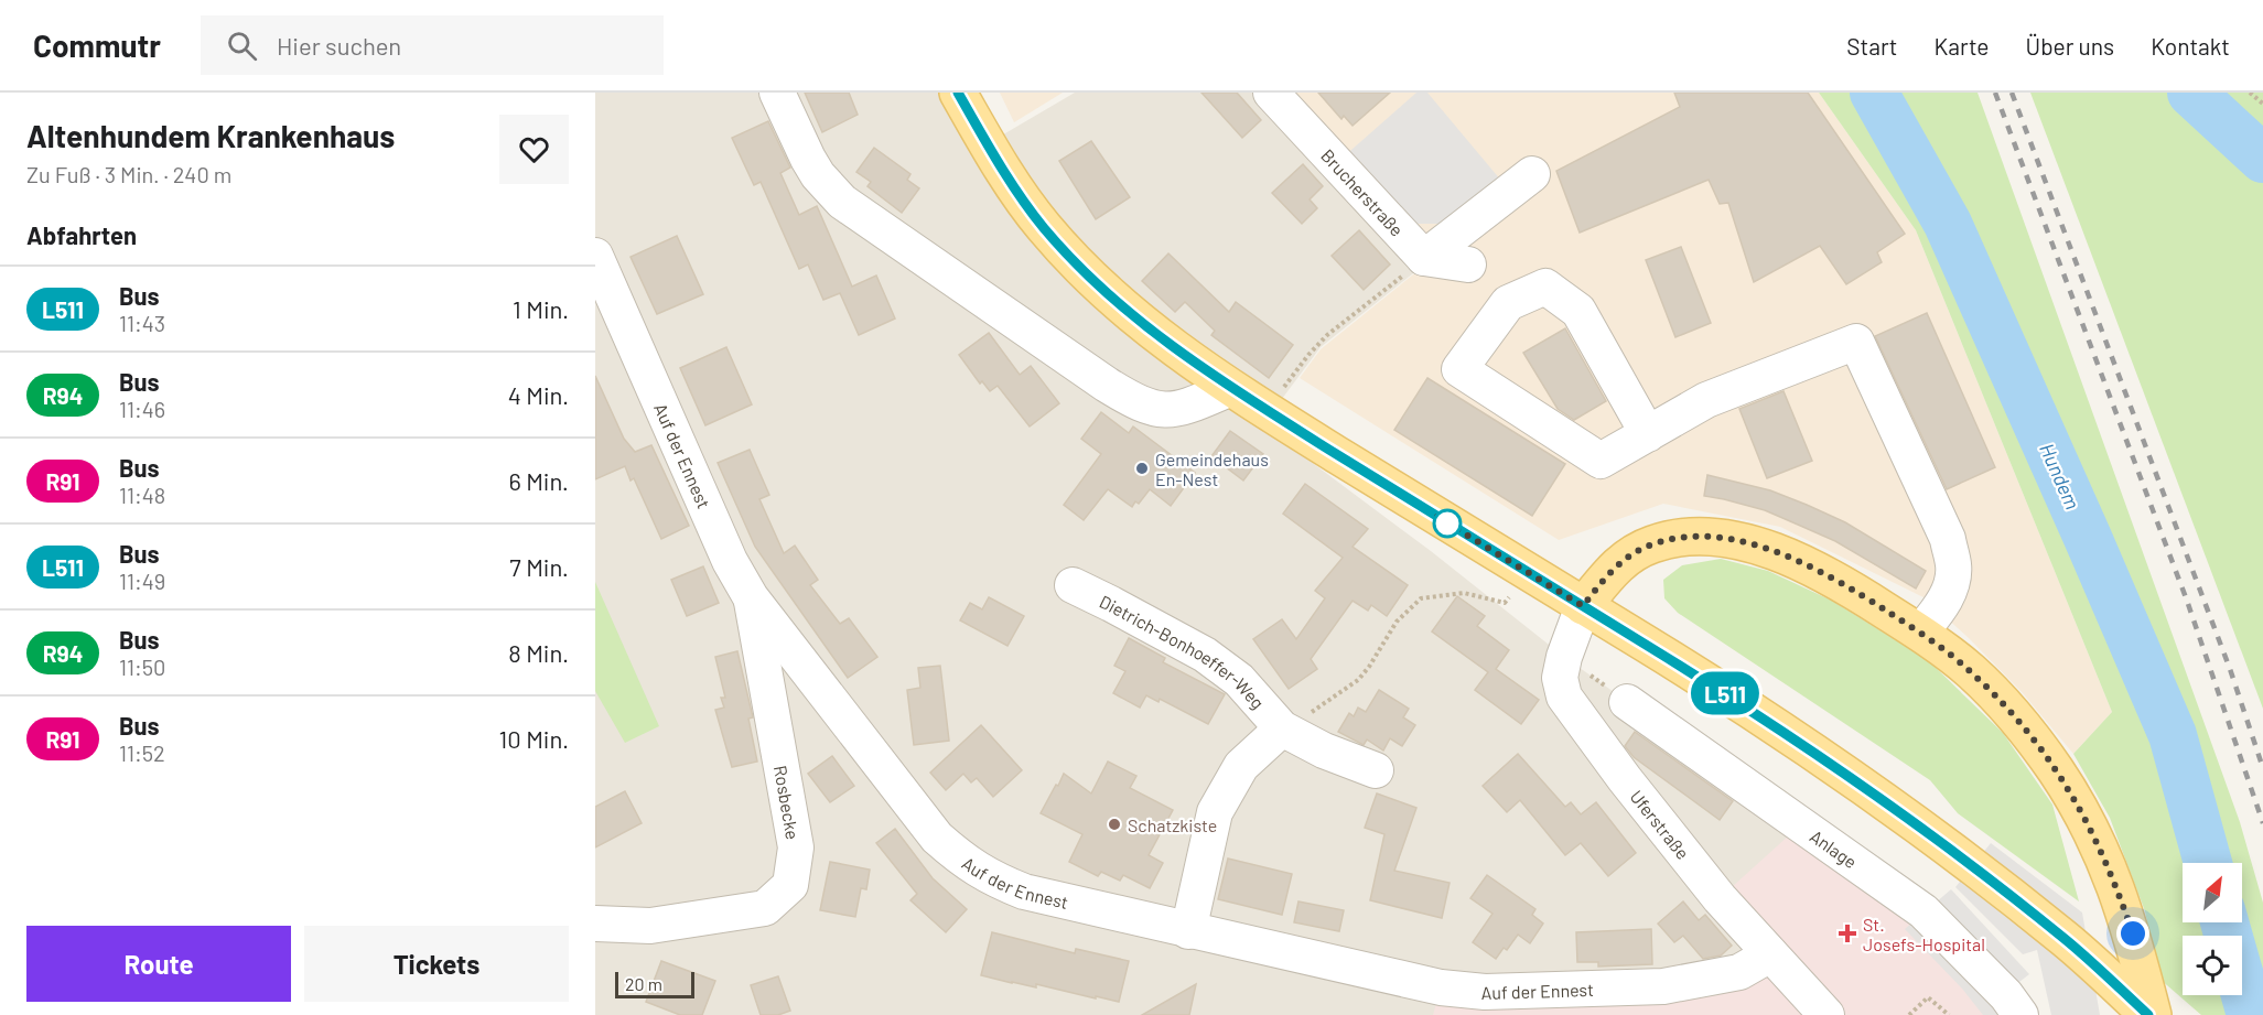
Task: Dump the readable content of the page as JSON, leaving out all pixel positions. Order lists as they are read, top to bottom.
{
  "streets": {
    "street": [
      "Brucherstraße",
      "Auf der Ennest",
      "Dietrich-Bonhoeffer-Weg",
      "Rosbecke",
      "Uferstraße",
      "Anlage"
    ]
  },
  "crossings": [
    ["Auf der Ennest", "Rosbecke"],
    ["Auf der Ennest", "Uferstraße"]
  ],
  "water": ["Hundem"],
  "places": {
    "other": ["Gemeindehaus En-Nest", "Schatzkiste"],
    "health": ["St. Josefs-Hospital"]
  },
  "lines": ["bus line L511"],
  "scale_bar": "20 m",
  "north": "top right",
  "page": {
    "header": "Commutr",
    "search": "Hier suchen",
    "nav": [
      "Start",
      "Karte",
      "Über uns",
      "Kontakt"
    ],
    "heading": [
      ["Altenhundem Krankenhaus", "Zu Fuß · 3 Min. · 240 m"],
      "Abfahrten"
    ],
    "on_map": "L511",
    "list": [
      {
        "mark": "L511",
        "name": "Bus",
        "note": "11:43",
        "value": "1 Min."
      },
      {
        "mark": "R94",
        "name": "Bus",
        "note": "11:46",
        "value": "4 Min."
      },
      {
        "mark": "R91",
        "name": "Bus",
        "note": "11:48",
        "value": "6 Min."
      },
      {
        "mark": "L511",
        "name": "Bus",
        "note": "11:49",
        "value": "7 Min."
      },
      {
        "mark": "R94",
        "name": "Bus",
        "note": "11:50",
        "value": "8 Min."
      },
      {
        "mark": "R91",
        "name": "Bus",
        "note": "11:52",
        "value": "10 Min."
      }
    ],
    "buttons": ["Route", "Tickets"],
    "scale": "20 m"
  }
}
